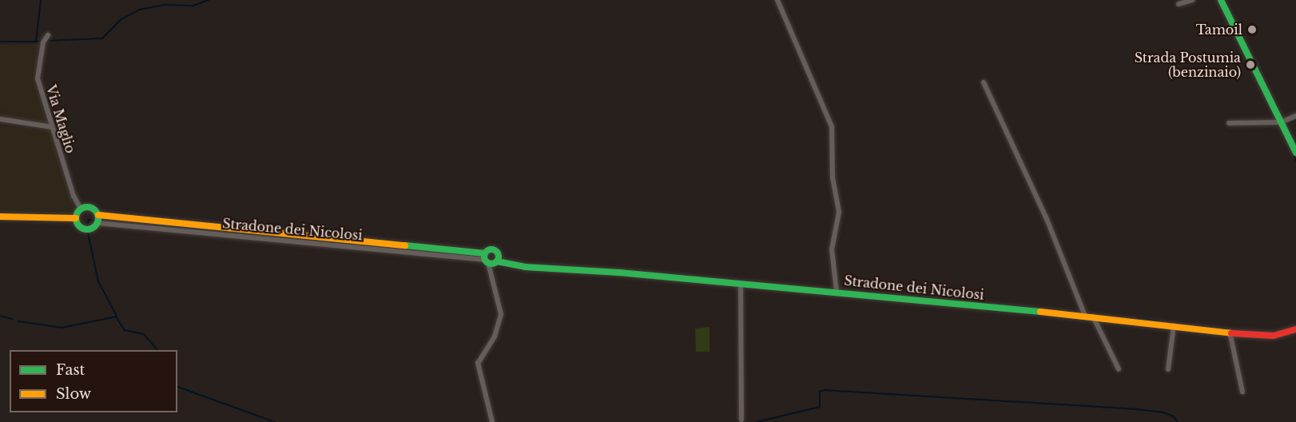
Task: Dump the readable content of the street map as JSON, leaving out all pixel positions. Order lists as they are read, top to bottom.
{
  "streets": {
    "main road": ["Stradone dei Nicolosi"],
    "street": ["Via Maglio"]
  },
  "crossings": [
    ["Via Maglio", "Stradone dei Nicolosi"]
  ],
  "places": ["Tamoil", "Strada Postumia (benzinaio)"],
  "legend": ["Fast", "Slow"]
}
